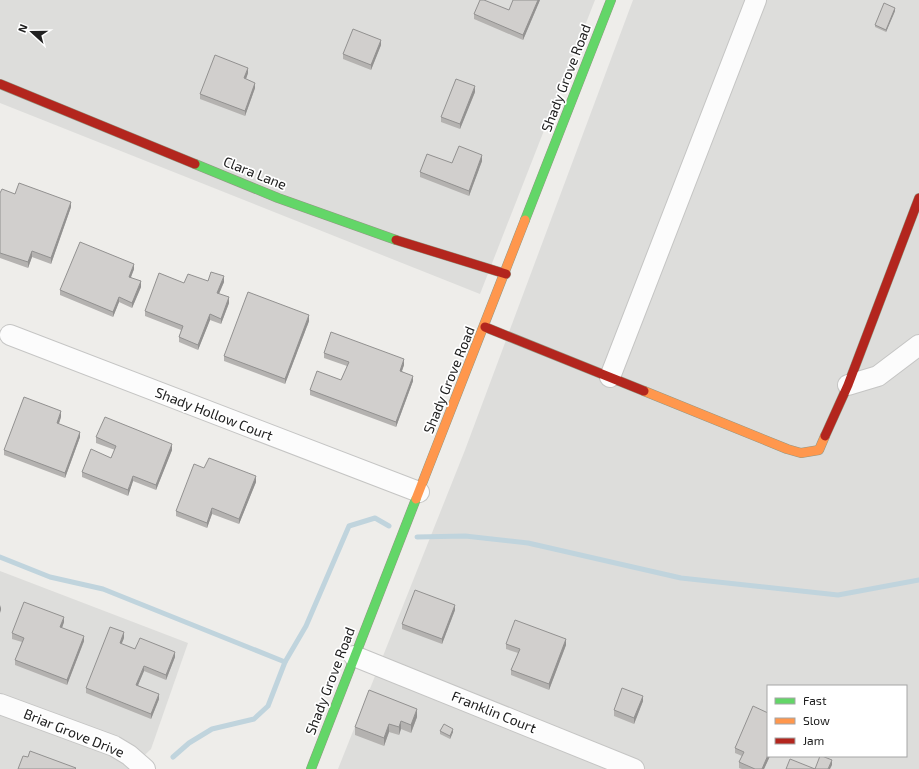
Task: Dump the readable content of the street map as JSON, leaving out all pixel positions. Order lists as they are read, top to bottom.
{
  "streets": {
    "street": [
      "Shady Grove Road",
      "Clara Lane",
      "Shady Hollow Court",
      "Franklin Court",
      "Briar Grove Drive"
    ]
  },
  "crossings": [
    ["Shady Grove Road", "Clara Lane"],
    ["Shady Grove Road", "Shady Hollow Court"],
    ["Shady Grove Road", "Franklin Court"]
  ],
  "legend": ["Fast", "Slow", "Jam"],
  "north": "left"
}
